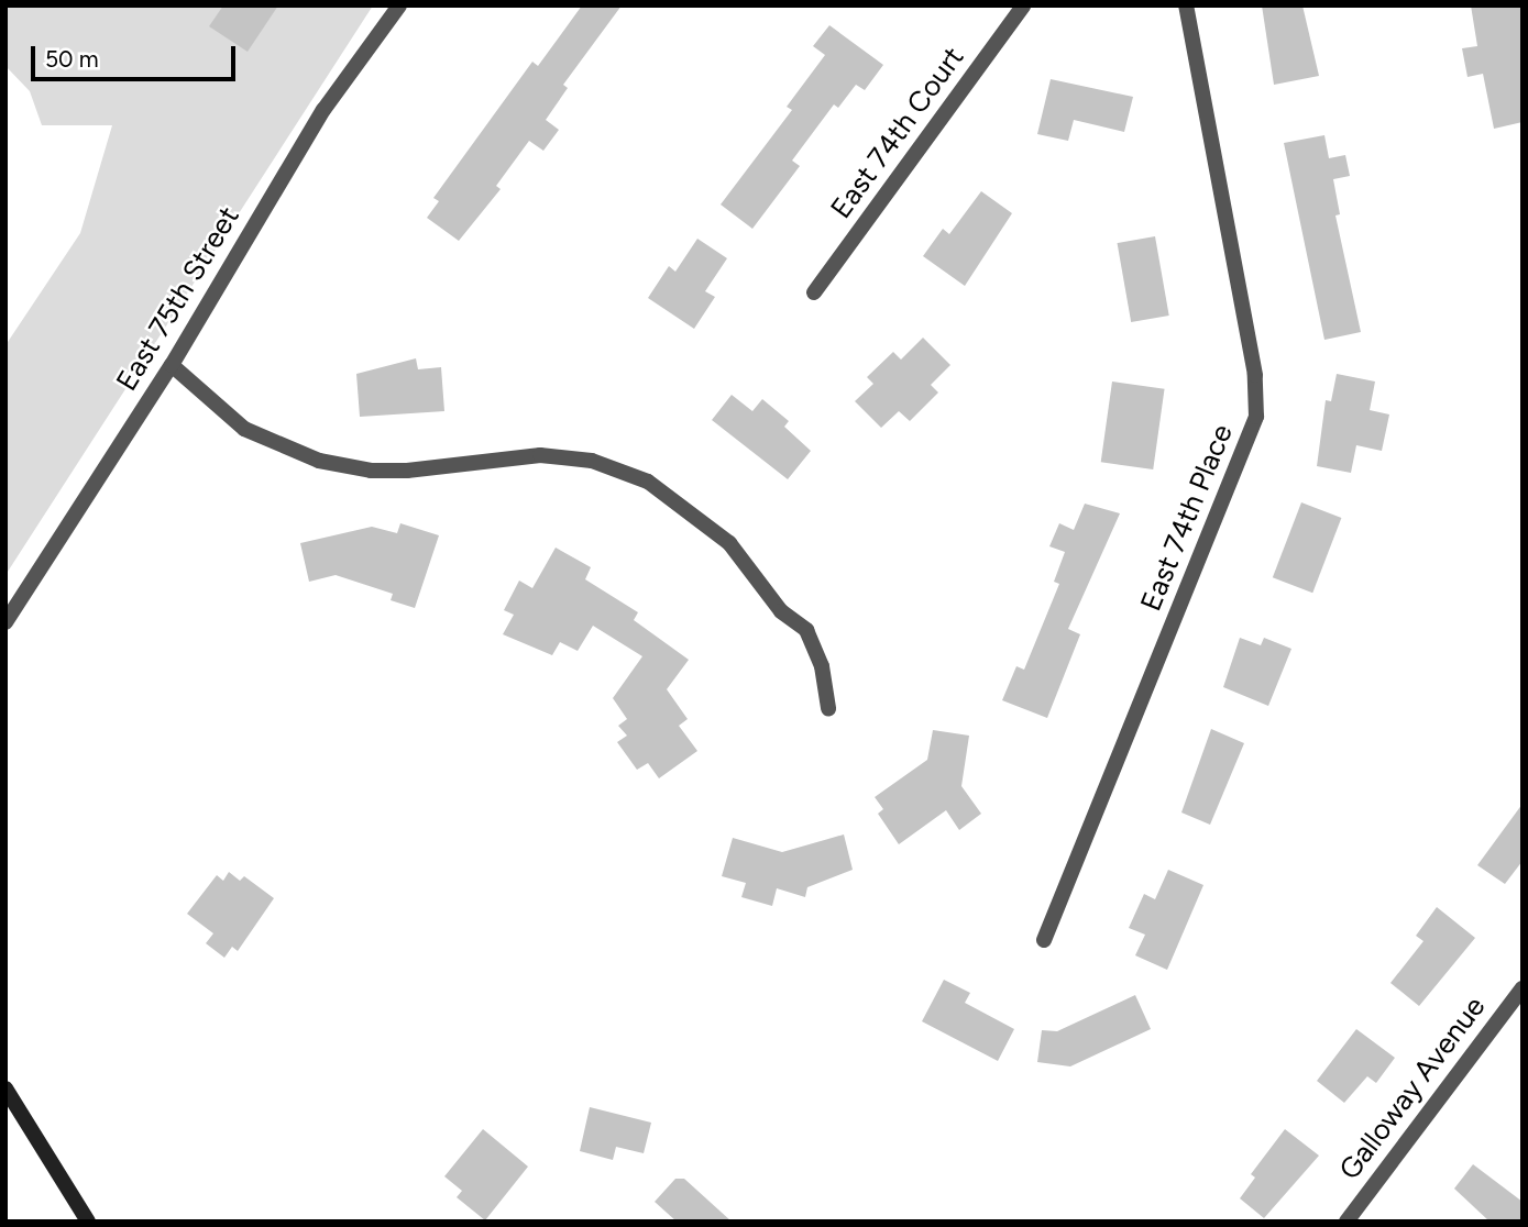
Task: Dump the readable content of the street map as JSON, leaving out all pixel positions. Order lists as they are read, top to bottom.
{
  "streets": {
    "street": [
      "East 74th Court",
      "East 75th Street",
      "East 74th Place",
      "Galloway Avenue"
    ]
  },
  "scale_bar": "50 m"
}
